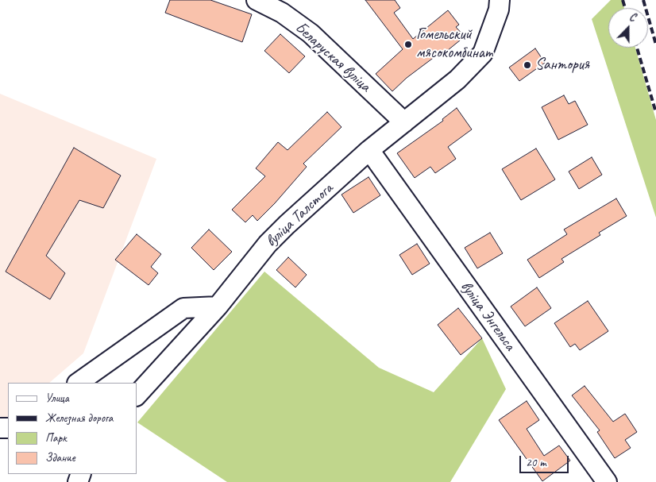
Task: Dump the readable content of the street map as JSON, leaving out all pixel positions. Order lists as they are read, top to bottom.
{
  "streets": {
    "street": ["Беларуская вуліца", "вуліца Талстога", "вуліца Энгельса"]
  },
  "crossings": [
    ["Беларуская вуліца", "вуліца Талстога"],
    ["вуліца Талстога", "вуліца Энгельса"]
  ],
  "places": ["Гомельский мясокомбинат", "Sантория"],
  "legend": [
    "Улица",
    "Железная дорога",
    "Парк",
    "Здание"
  ],
  "scale_bar": "20 m",
  "north": "top"
}
